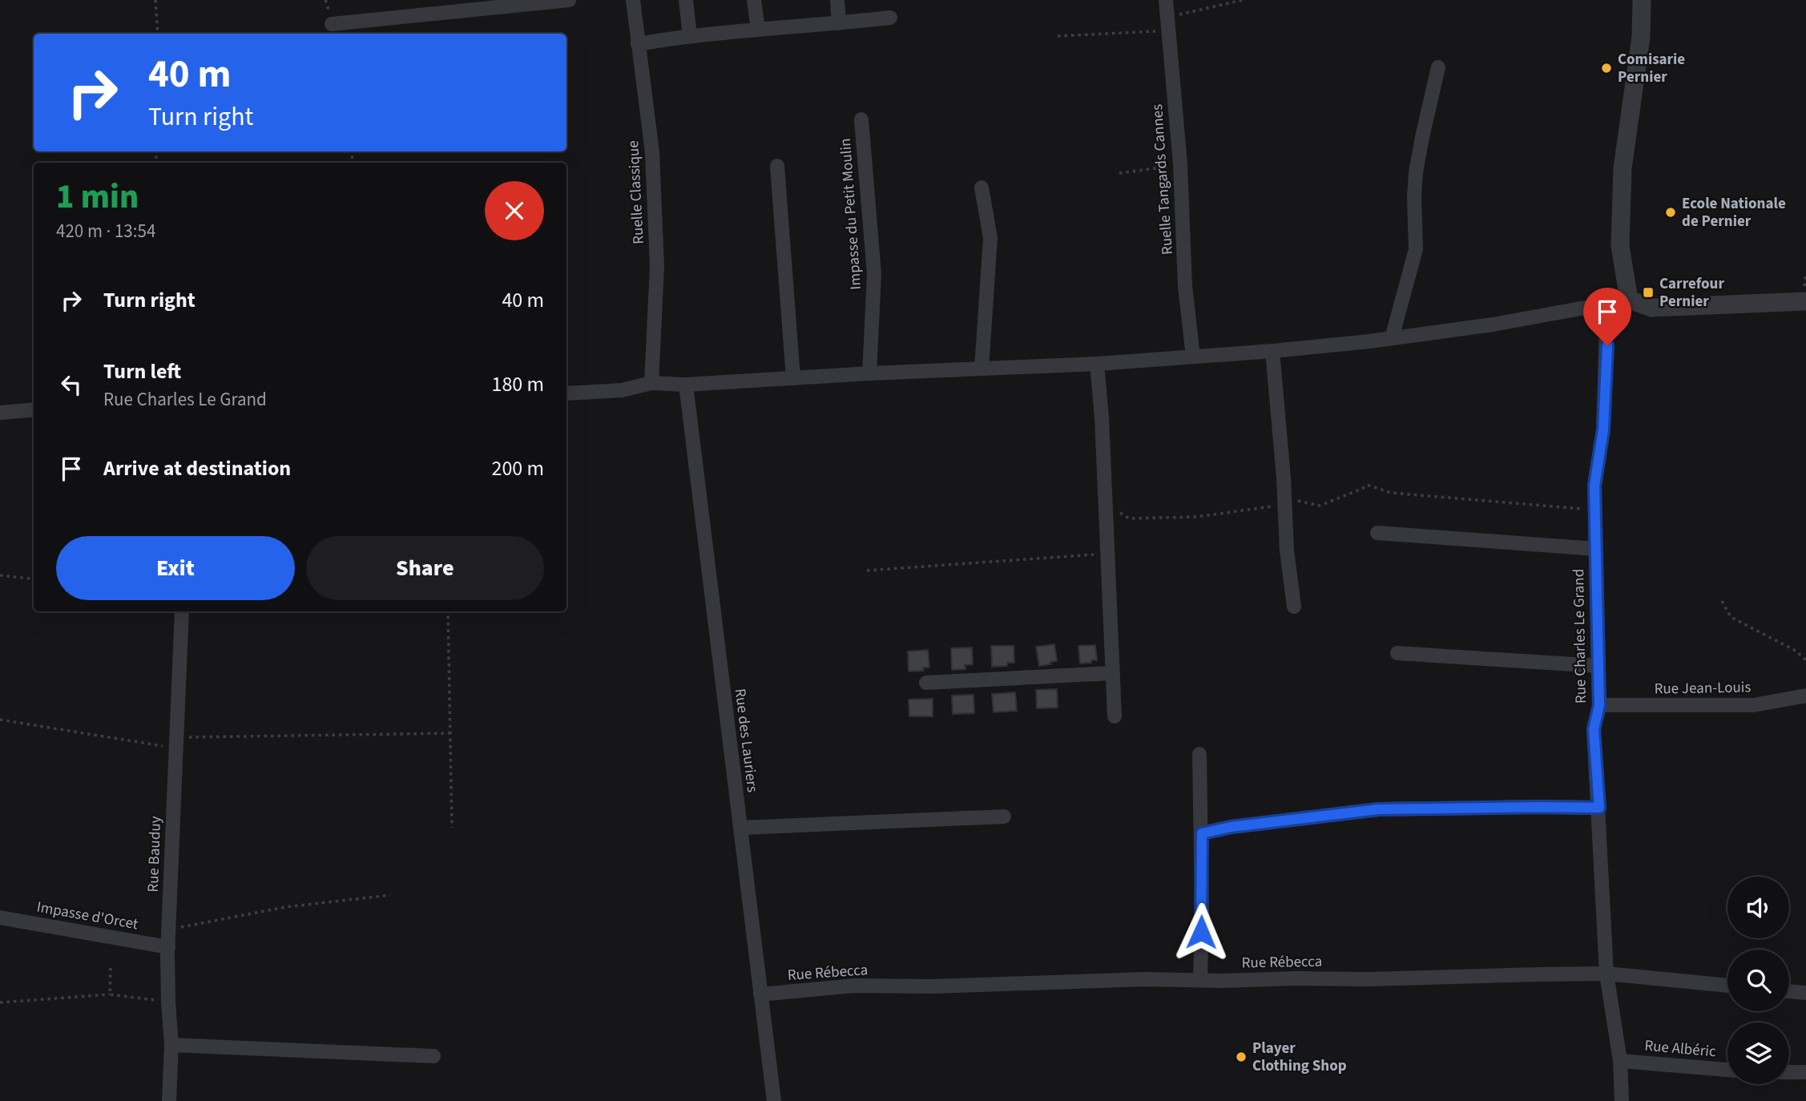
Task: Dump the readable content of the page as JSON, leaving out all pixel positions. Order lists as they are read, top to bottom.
{
  "streets": {
    "street": [
      "Ruelle Tangards Cannes",
      "Ruelle Classique",
      "Impasse du Petit Moulin",
      "Rue Charles Le Grand",
      "Rue Jean-Louis",
      "Rue des Lauriers",
      "Rue Bauduy",
      "Impasse d'Orcet",
      "Rue Rébecca",
      "Rue Albéric"
    ]
  },
  "crossings": [
    ["Rue Charles Le Grand", "Rue Jean-Louis"],
    ["Rue Charles Le Grand", "Rue Rébecca"],
    ["Rue Charles Le Grand", "Rue Albéric"],
    ["Rue des Lauriers", "Rue Rébecca"],
    ["Rue Bauduy", "Impasse d'Orcet"]
  ],
  "places": {
    "other": ["Comisarie Pernier", "Ecole Nationale de Pernier", "Player Clothing Shop"],
    "transit": ["Carrefour Pernier"]
  },
  "page": {
    "turn": ["40 m", "Turn right"],
    "heading": ["1 min", "420 m · 13:54"],
    "list": [
      {
        "name": "Turn right",
        "value": "40 m"
      },
      {
        "name": "Turn left",
        "note": "Rue Charles Le Grand",
        "value": "180 m"
      },
      {
        "name": "Arrive at destination",
        "value": "200 m"
      }
    ],
    "buttons": ["Exit", "Share"]
  }
}
